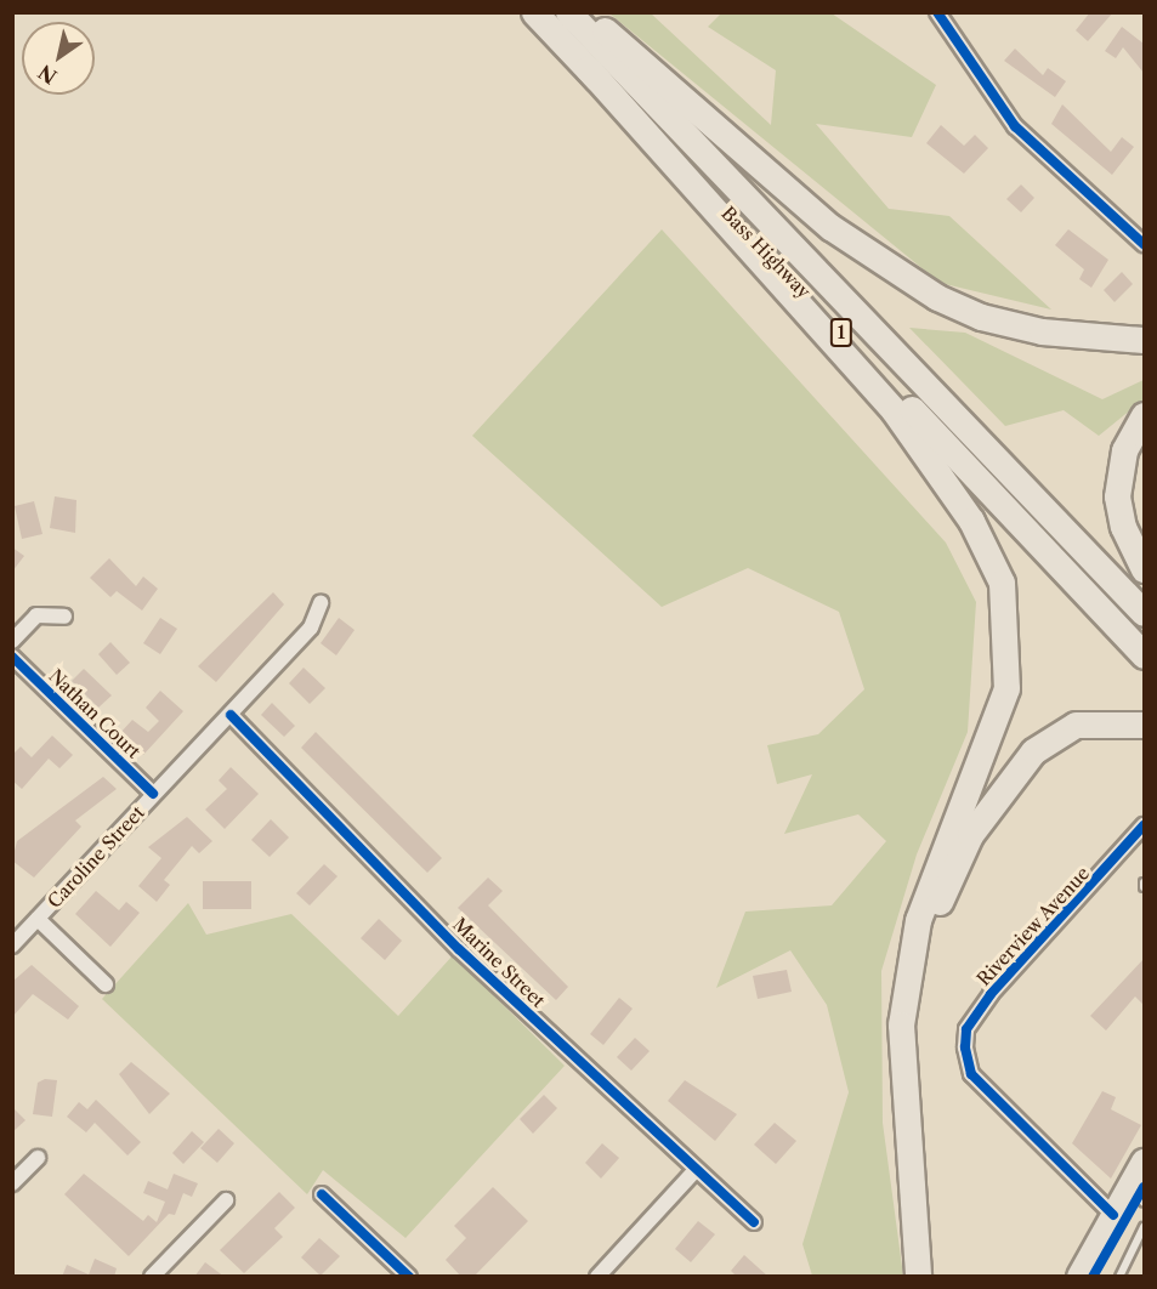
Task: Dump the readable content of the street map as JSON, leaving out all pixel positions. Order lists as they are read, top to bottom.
{
  "streets": {
    "highway": ["Bass Highway", "1"],
    "street": [
      "Nathan Court",
      "Caroline Street",
      "Riverview Avenue",
      "Marine Street"
    ]
  },
  "crossings": [
    ["Nathan Court", "Caroline Street"],
    ["Caroline Street", "Marine Street"]
  ],
  "north": "bottom left"
}
